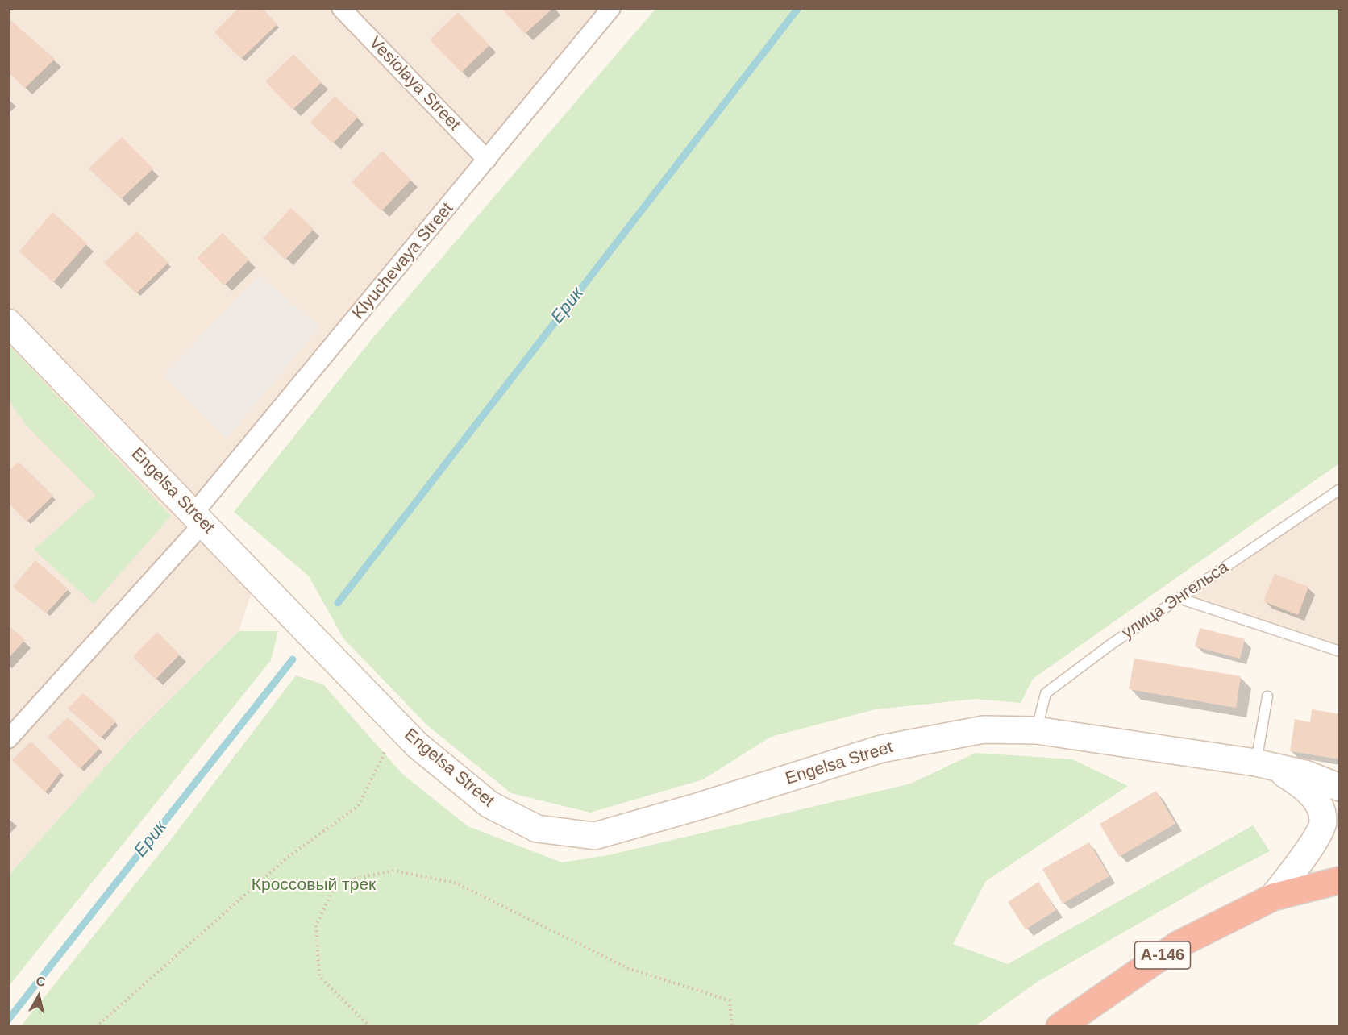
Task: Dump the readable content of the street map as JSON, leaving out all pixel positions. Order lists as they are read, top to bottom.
{
  "streets": {
    "highway": ["А-146"],
    "street": ["Vesiolaya Street", "Klyuchevaya Street", "Engelsa Street"],
    "lane": ["улица Энгельса"]
  },
  "crossings": [
    ["Vesiolaya Street", "Klyuchevaya Street"],
    ["Klyuchevaya Street", "Engelsa Street"],
    ["Engelsa Street", "улица Энгельса"],
    ["Engelsa Street", "А-146"]
  ],
  "water": ["Ерик"],
  "parks": ["Кроссовый трек"],
  "north": "top"
}
